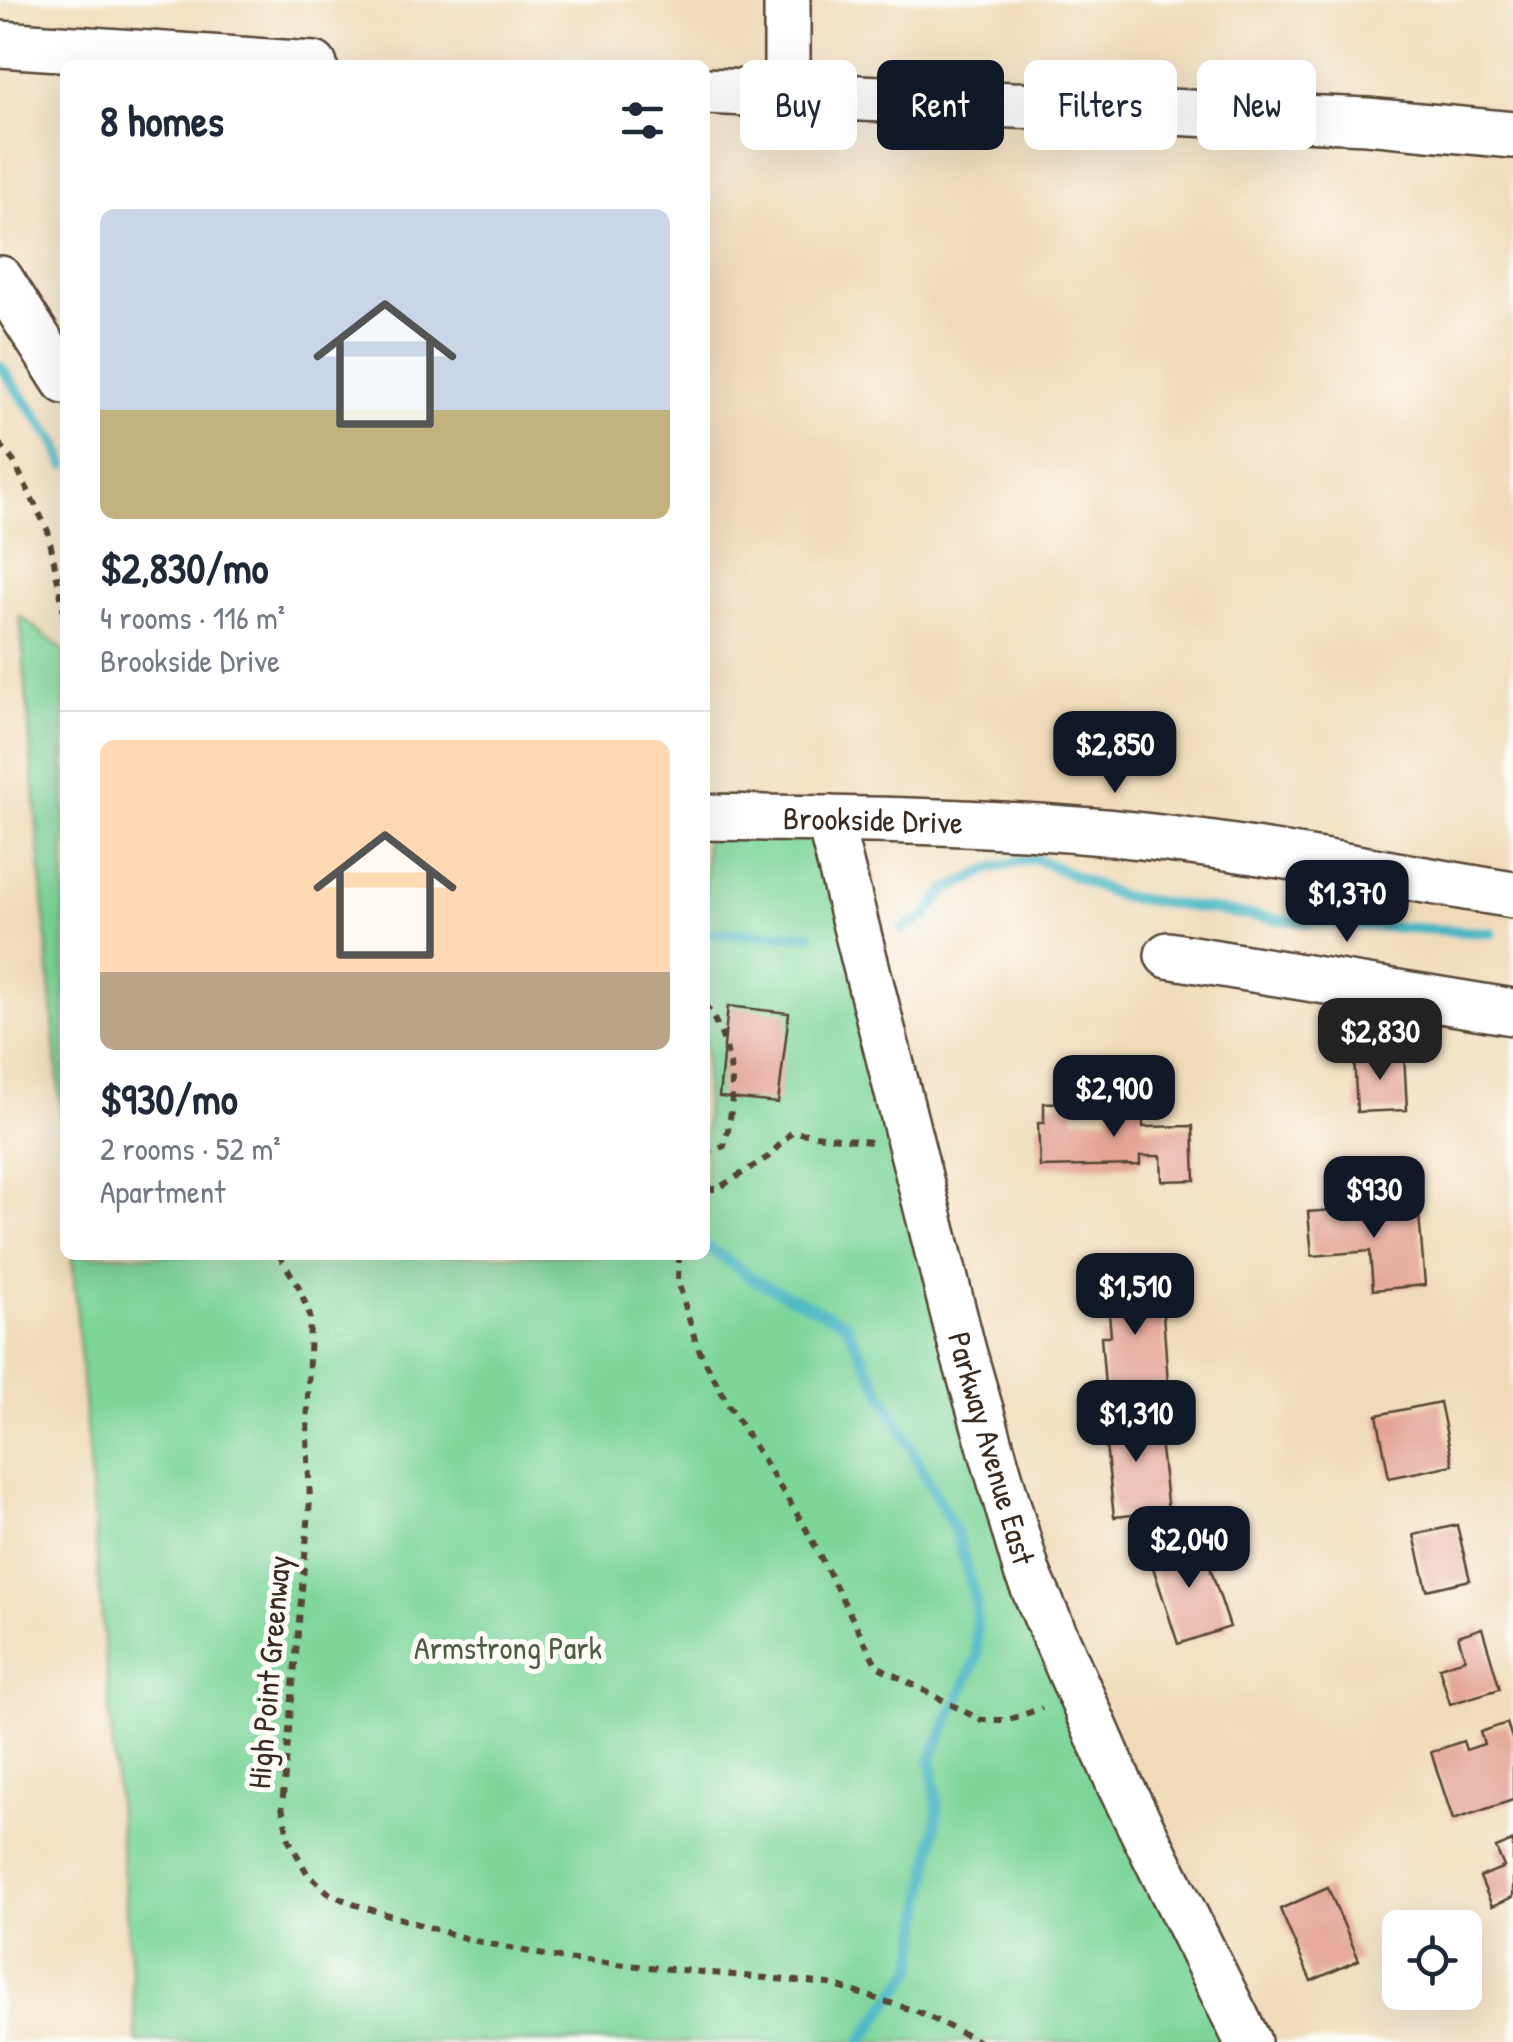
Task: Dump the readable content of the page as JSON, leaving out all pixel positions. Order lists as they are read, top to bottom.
{
  "streets": {
    "street": ["Brookside Drive", "Parkway Avenue East"],
    "path": ["High Point Greenway"]
  },
  "crossings": [
    ["Brookside Drive", "Parkway Avenue East"]
  ],
  "parks": ["Armstrong Park"],
  "page": {
    "chip": [
      "Buy",
      "Rent",
      "Filters",
      "New"
    ],
    "heading": "8 homes",
    "list": [
      {
        "name": "$2,830/mo",
        "note": "4 rooms · 116 m² · Brookside Drive"
      },
      {
        "name": "$930/mo",
        "note": "2 rooms · 52 m² · Apartment"
      }
    ],
    "price": [
      "$2,850",
      "$1,370",
      "$2,830",
      "$2,900",
      "$930",
      "$1,510",
      "$1,310",
      "$2,040"
    ]
  }
}
